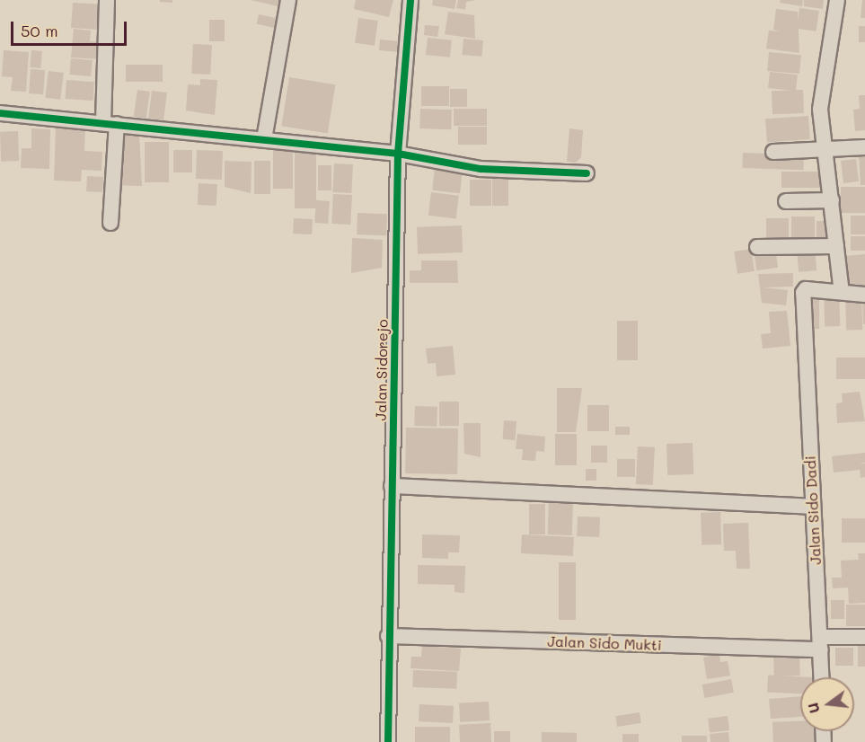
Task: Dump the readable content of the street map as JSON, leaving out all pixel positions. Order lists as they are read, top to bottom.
{
  "streets": {
    "street": ["Jalan Sidorejo", "Jalan Sido Dadi", "Jalan Sido Mukti"]
  },
  "crossings": [
    ["Jalan Sidorejo", "Jalan Sido Mukti"],
    ["Jalan Sido Dadi", "Jalan Sido Mukti"]
  ],
  "scale_bar": "50 m",
  "north": "left"
}
